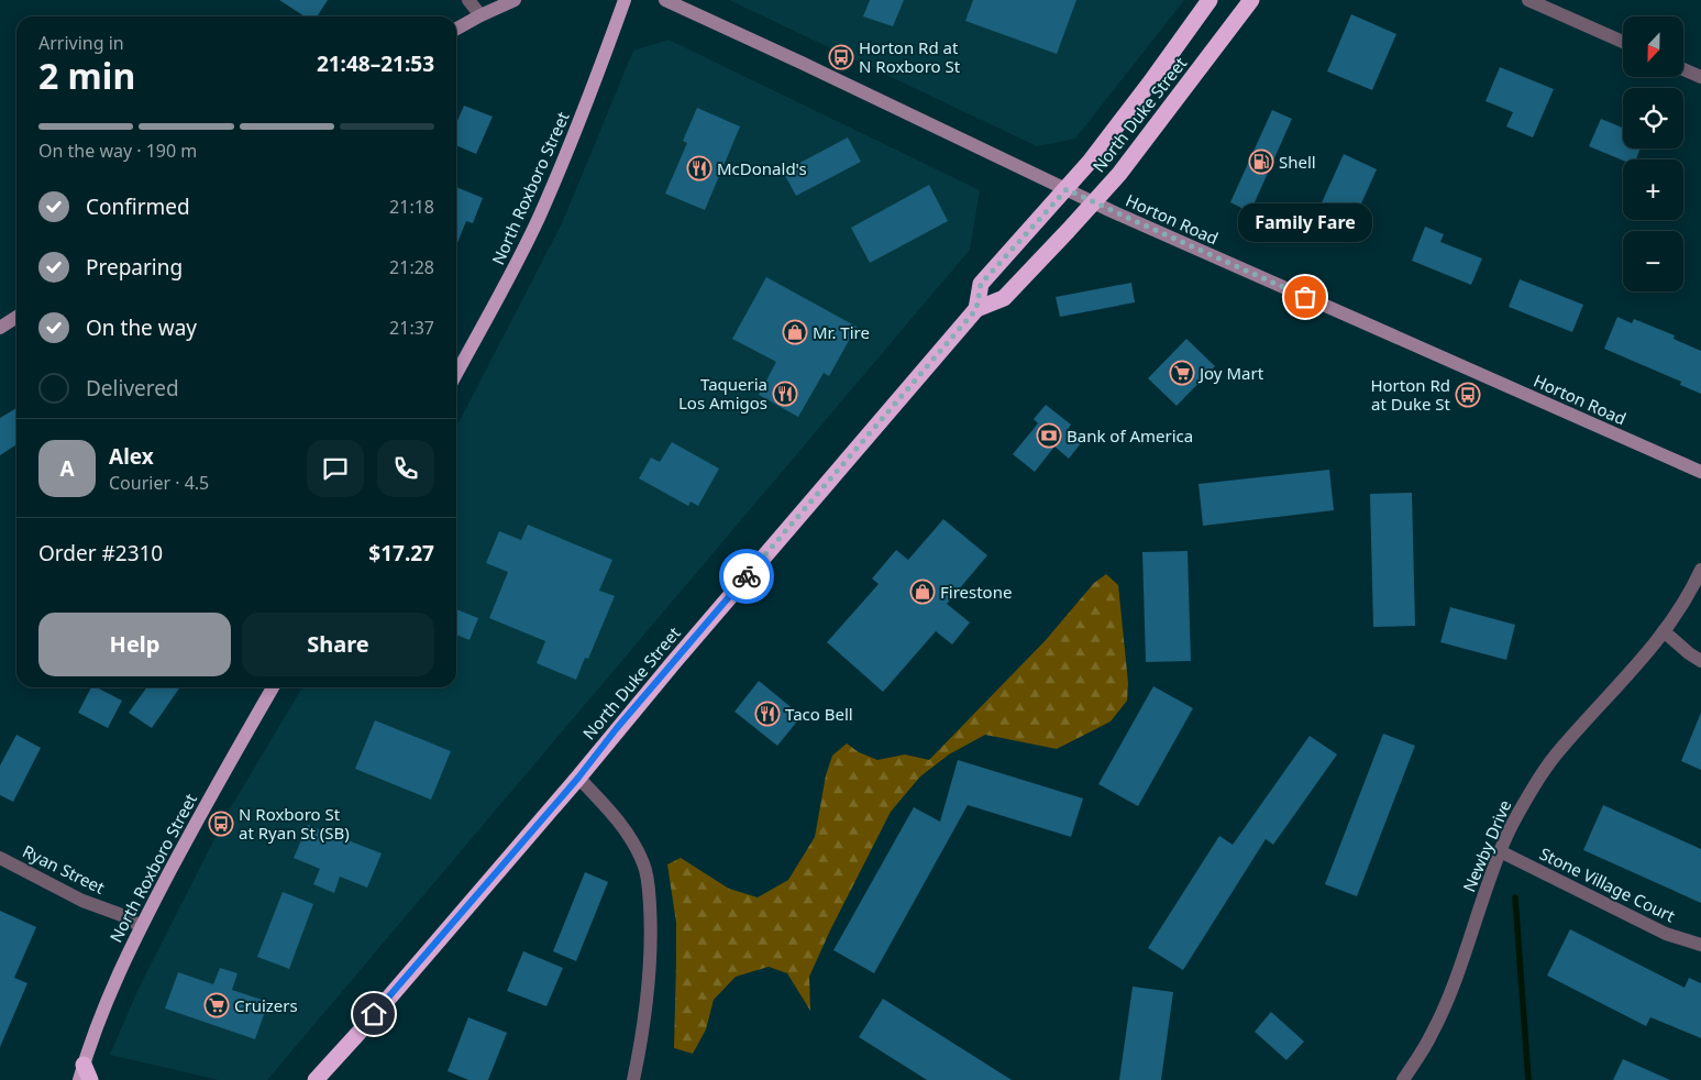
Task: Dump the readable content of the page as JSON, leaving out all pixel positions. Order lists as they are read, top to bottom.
{
  "streets": {
    "highway": ["North Duke Street"],
    "main road": ["North Roxboro Street"],
    "street": [
      "Horton Road",
      "Newby Drive",
      "Ryan Street",
      "Stone Village Court"
    ]
  },
  "crossings": [
    ["North Duke Street", "Horton Road"],
    ["North Roxboro Street", "Ryan Street"],
    ["Newby Drive", "Stone Village Court"]
  ],
  "places": {
    "bus stop": ["Horton Rd at N Roxboro St", "Horton Rd at Duke St", "N Roxboro St at Ryan St (SB)"],
    "fuel station": ["Shell"],
    "restaurant": ["McDonald's", "Taqueria Los Amigos", "Taco Bell"],
    "other": ["Family Fare"],
    "shop": ["Mr. Tire", "Firestone"],
    "supermarket": ["Joy Mart", "Cruizers"],
    "bank": ["Bank of America"]
  },
  "north": "bottom",
  "page": {
    "map_buttons": ["+", "−"],
    "heading": ["2 min", "Arriving in", "21:48–21:53"],
    "panel": [
      "Alex",
      "Courier · 4.5",
      "Order #2310",
      "$17.27"
    ],
    "bar": "On the way · 190 m",
    "list": [
      ["Confirmed", "21:18"],
      ["Preparing", "21:28"],
      ["On the way", "21:37"],
      "Delivered"
    ],
    "bubble": "Family Fare",
    "round": "A",
    "buttons": ["Help", "Share"]
  }
}
